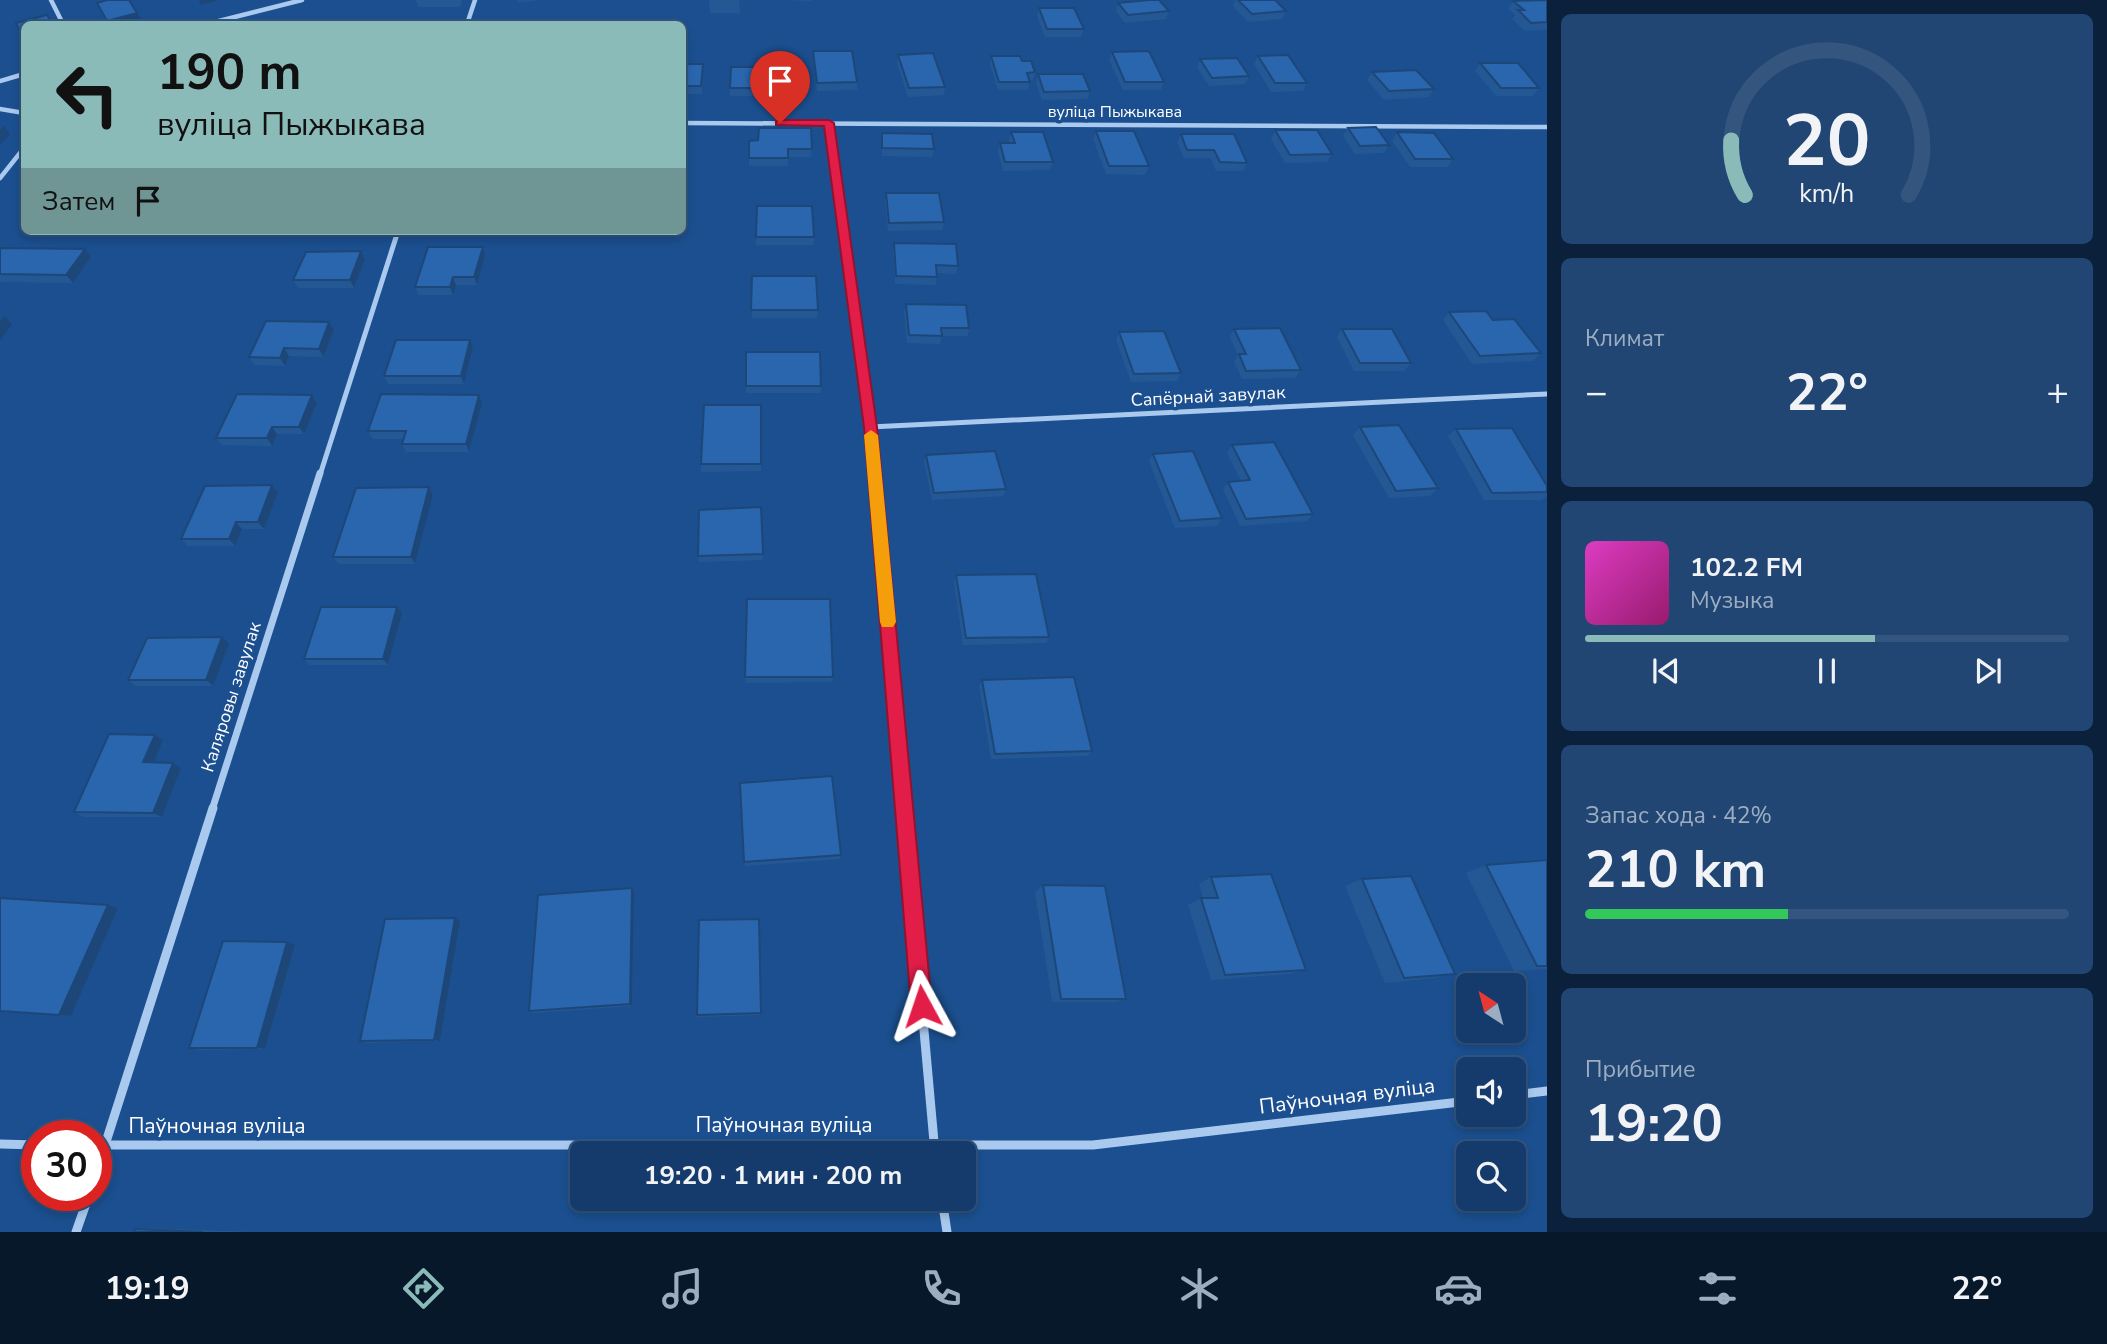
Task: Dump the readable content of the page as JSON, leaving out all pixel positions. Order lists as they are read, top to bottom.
{
  "streets": {
    "street": [
      "вуліца Пыжыкава",
      "Сапёрнай завулак",
      "Каляровы завулак",
      "Паўночная вуліца"
    ]
  },
  "north": "top left",
  "page": {
    "turn": ["190 m", "вуліца Пыжыкава"],
    "then": "Затем",
    "tile": [
      "Климат",
      ["Запас хода · 42%", "210 km"],
      ["Прибытие", "19:20"]
    ],
    "heat": ["−", "22°", "+"],
    "song": ["102.2 FM", "Музыка"],
    "limit": "30",
    "trip": "19:20 · 1 мин · 200 m",
    "tabs": ["19:19", "22°"],
    "gauge": ["20", "km/h"]
  }
}
